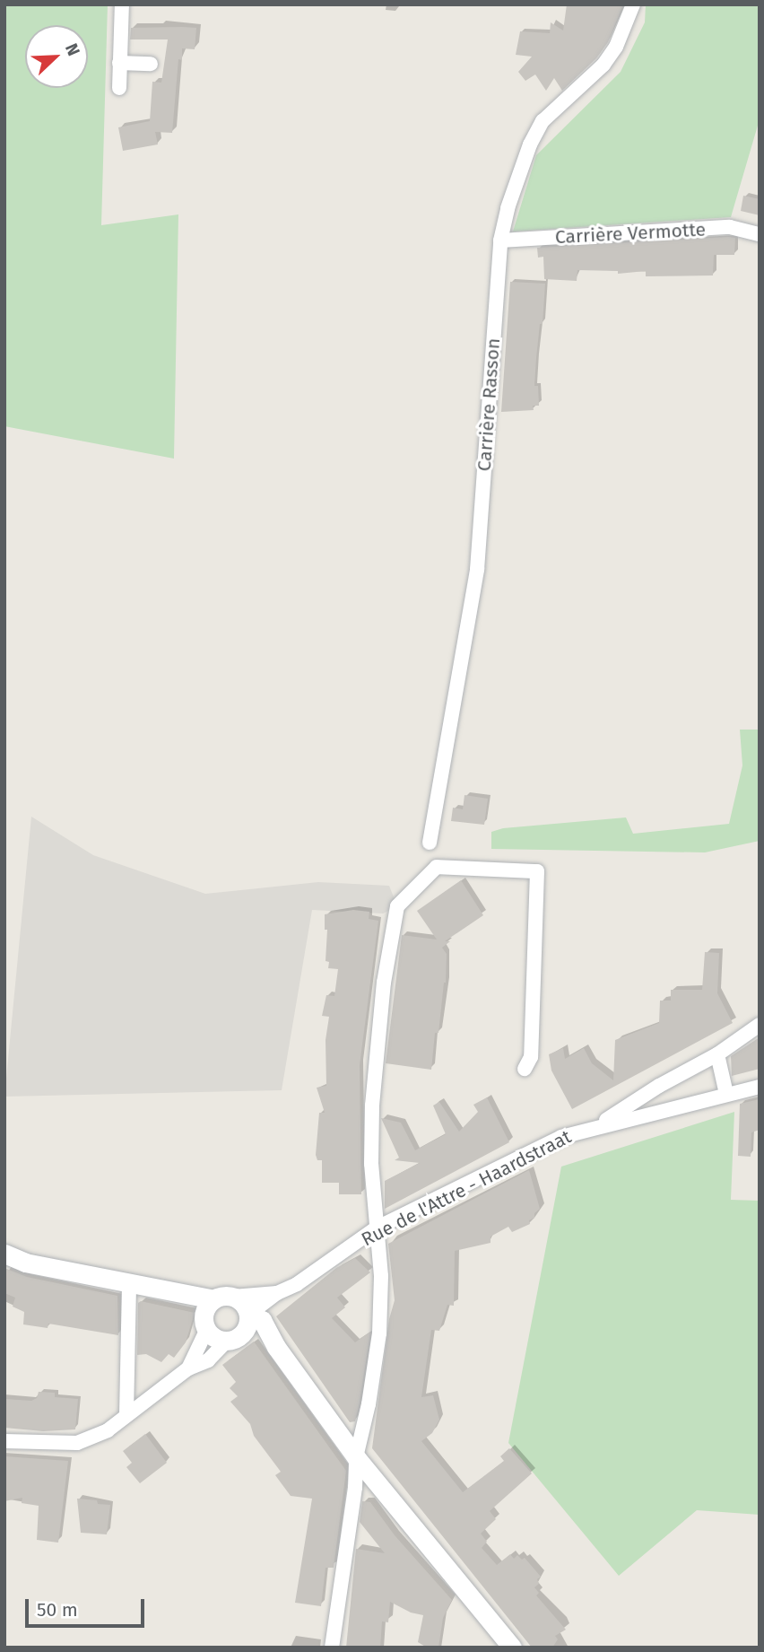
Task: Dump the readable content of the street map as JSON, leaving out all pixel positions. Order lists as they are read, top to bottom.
{
  "streets": {
    "street": ["Carrière Vermotte", "Carrière Rasson", "Rue de l'Attre - Haardstraat"]
  },
  "crossings": [
    ["Carrière Vermotte", "Carrière Rasson"]
  ],
  "scale_bar": "50 m",
  "north": "top right"
}
